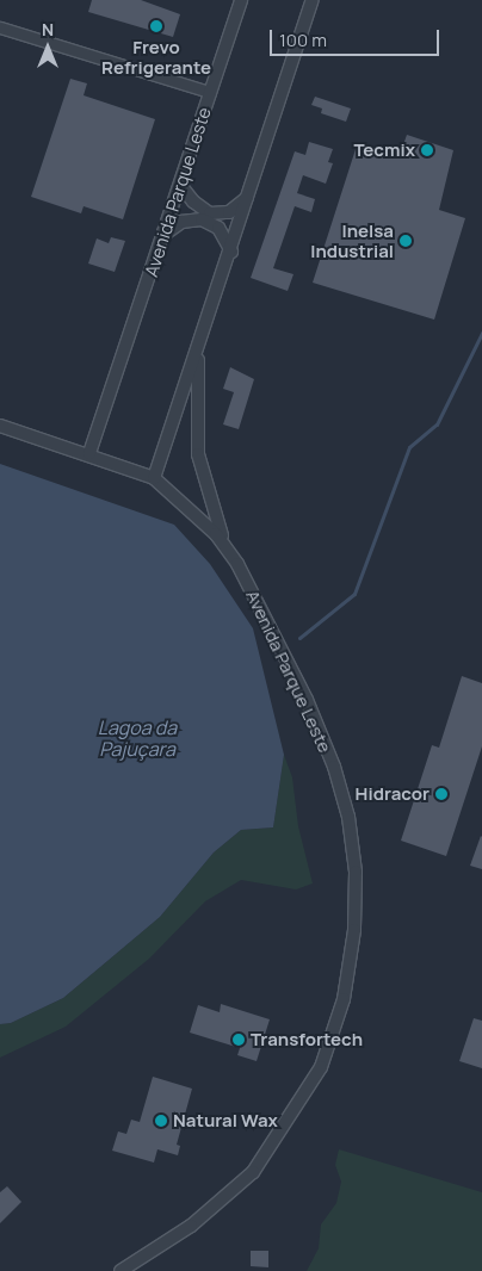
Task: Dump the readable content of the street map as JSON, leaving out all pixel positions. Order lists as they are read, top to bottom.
{
  "streets": {
    "street": ["Avenida Parque Leste"]
  },
  "water": ["Lagoa da Pajuçara"],
  "places": [
    "Frevo Refrigerante",
    "Tecmix",
    "Inelsa Industrial",
    "Hidracor",
    "Transfortech",
    "Natural Wax"
  ],
  "scale_bar": "100 m",
  "north": "top"
}
